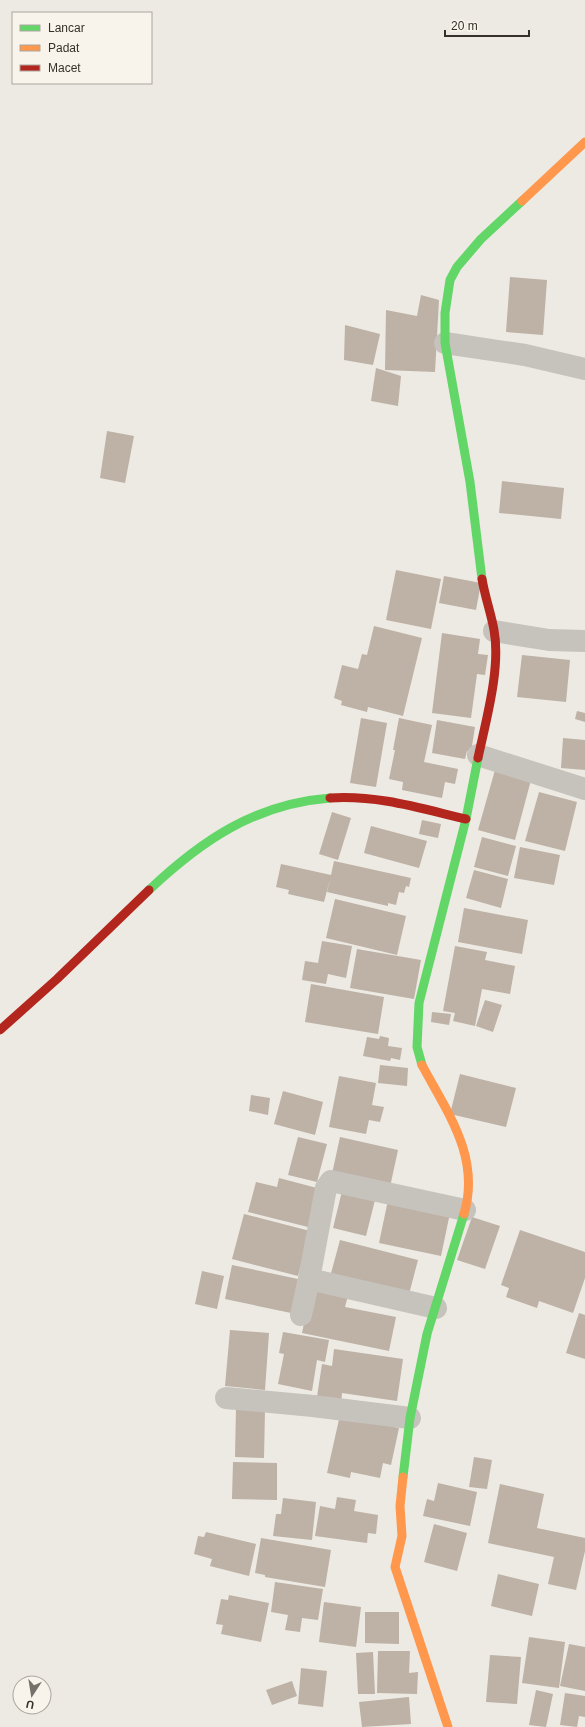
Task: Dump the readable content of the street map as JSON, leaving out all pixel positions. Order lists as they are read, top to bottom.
{
  "legend": ["Lancar", "Padat", "Macet"],
  "scale_bar": "20 m",
  "north": "bottom"
}
